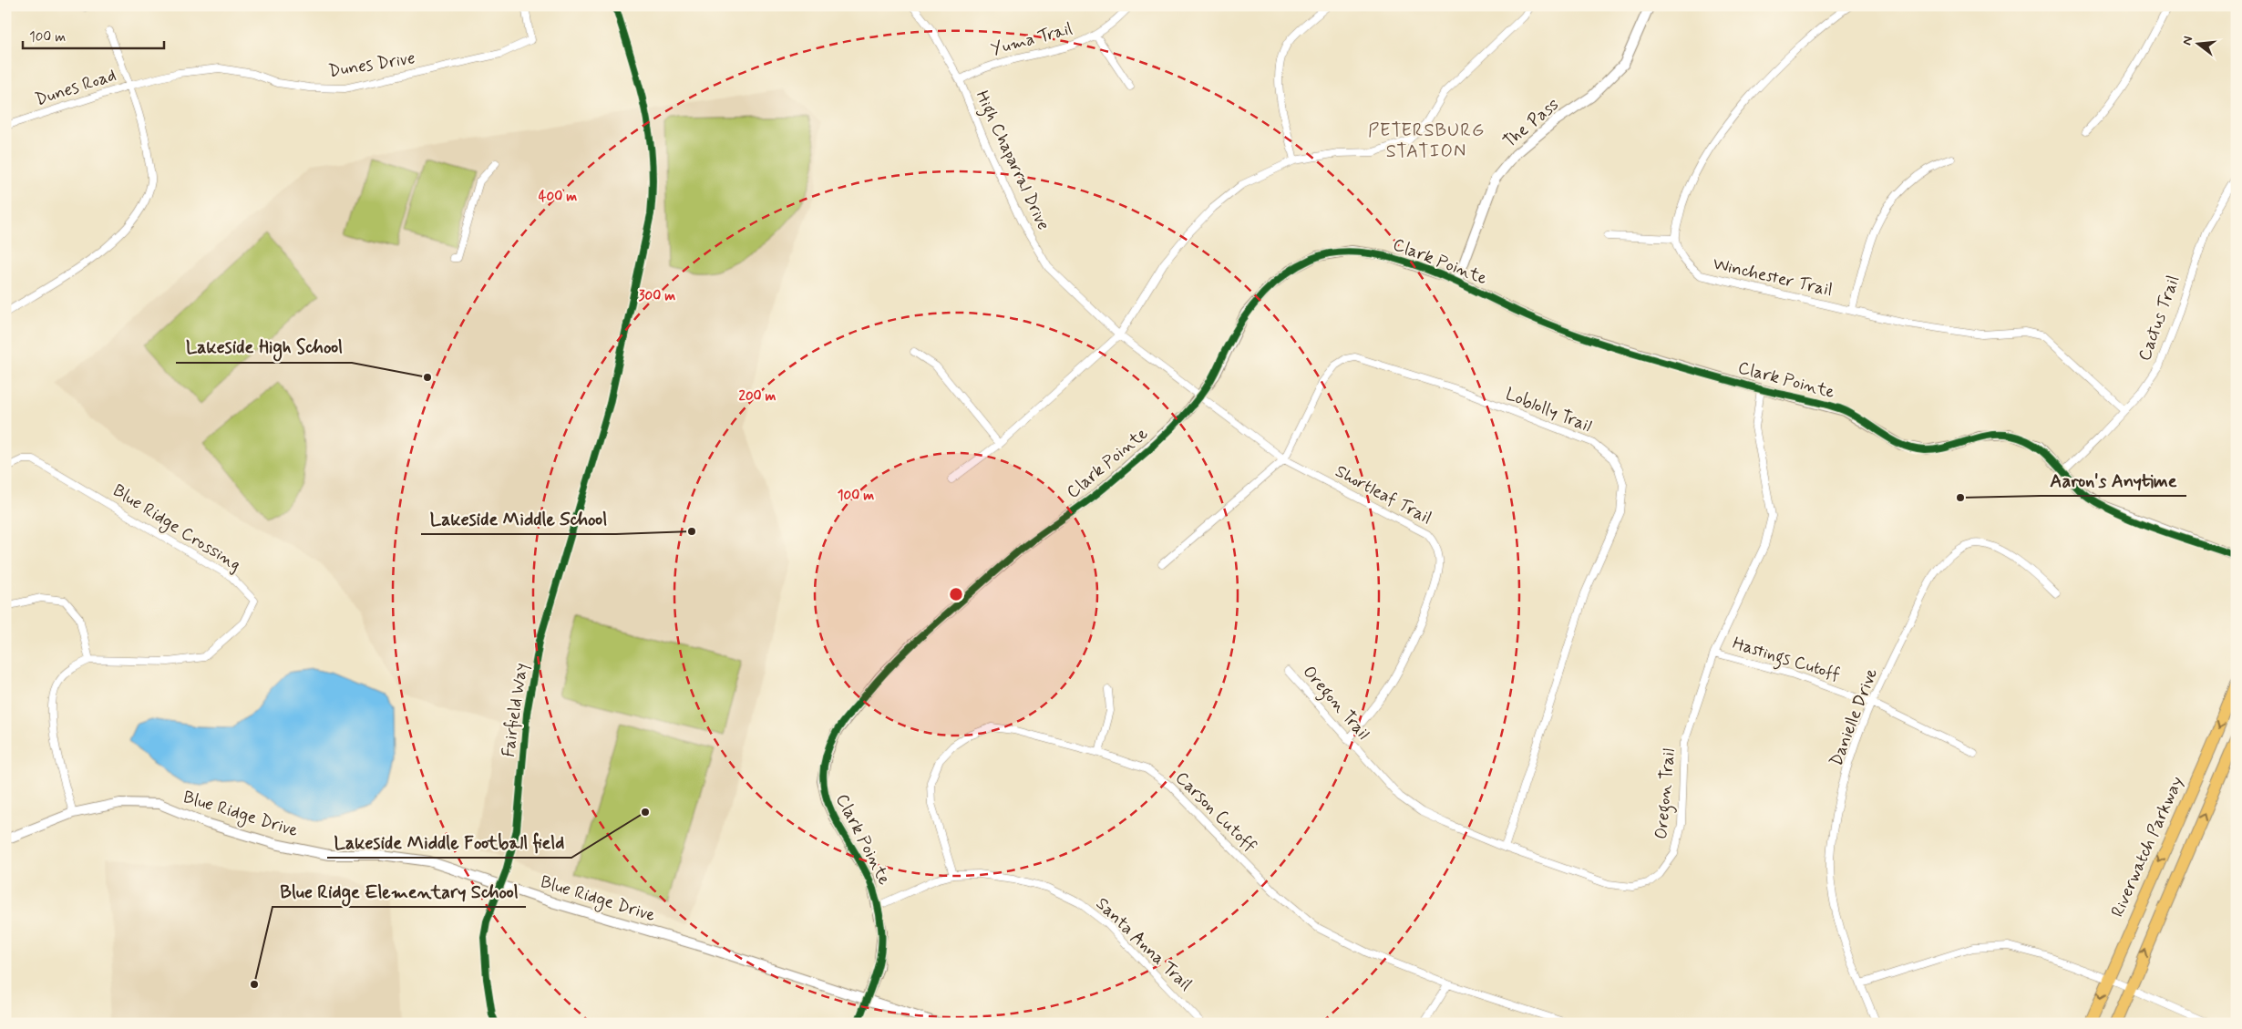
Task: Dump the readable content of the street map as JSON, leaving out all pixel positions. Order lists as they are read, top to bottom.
{
  "streets": {
    "main road": ["Riverwatch Parkway"],
    "street": [
      "Yuma Trail",
      "Dunes Drive",
      "Dunes Road",
      "The Pass",
      "High Chaparral Drive",
      "Clark Pointe",
      "Winchester Trail",
      "Cactus Trail",
      "Loblolly Trail",
      "Shortleaf Trail",
      "Blue Ridge Crossing",
      "Hastings Cutoff",
      "Oregon Trail",
      "Fairfield Way",
      "Danielle Drive",
      "Carson Cutoff",
      "Blue Ridge Drive",
      "Santa Anna Trail"
    ]
  },
  "crossings": [
    ["Yuma Trail", "High Chaparral Drive"],
    ["Dunes Drive", "Dunes Road"],
    ["The Pass", "Clark Pointe"],
    ["High Chaparral Drive", "Clark Pointe"],
    ["High Chaparral Drive", "Shortleaf Trail"],
    ["Clark Pointe", "Cactus Trail"],
    ["Clark Pointe", "Shortleaf Trail"],
    ["Clark Pointe", "Oregon Trail"],
    ["Clark Pointe", "Blue Ridge Drive"],
    ["Clark Pointe", "Santa Anna Trail"],
    ["Winchester Trail", "Cactus Trail"],
    ["Loblolly Trail", "Shortleaf Trail"],
    ["Loblolly Trail", "Oregon Trail"],
    ["Shortleaf Trail", "Oregon Trail"],
    ["Hastings Cutoff", "Oregon Trail"],
    ["Hastings Cutoff", "Danielle Drive"],
    ["Fairfield Way", "Blue Ridge Drive"],
    ["Carson Cutoff", "Santa Anna Trail"]
  ],
  "districts": ["PETERSBURG STATION"],
  "places": [
    "Lakeside High School",
    "Aaron's Anytime",
    "Lakeside Middle School",
    "Lakeside Middle Football field",
    "Blue Ridge Elementary School"
  ],
  "scale_bar": "100 m",
  "north": "left",
  "rings": [
    "400 m",
    "300 m",
    "200 m",
    "100 m"
  ]
}
